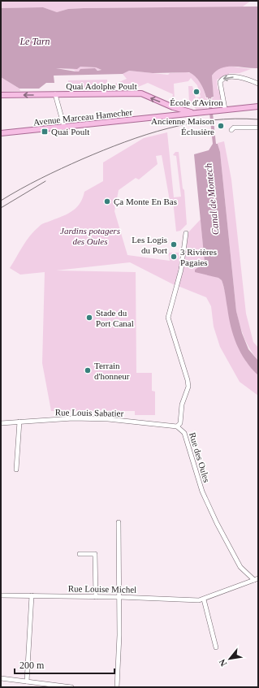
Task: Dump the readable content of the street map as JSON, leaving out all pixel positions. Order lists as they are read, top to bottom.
{
  "streets": {
    "main road": ["Quai Adolphe Poult", "Avenue Marceau Hamecher"],
    "street": ["Rue Louis Sabatier", "Rue des Oules", "Rue Louise Michel"]
  },
  "crossings": [
    ["Quai Adolphe Poult", "Avenue Marceau Hamecher"],
    ["Rue Louis Sabatier", "Rue des Oules"],
    ["Rue des Oules", "Rue Louise Michel"]
  ],
  "one_way": ["Quai Adolphe Poult"],
  "water": ["Le Tarn", "Canal de Montech"],
  "parks": ["Jardins potagers des Oules"],
  "places": {
    "other": [
      "École d'Aviron",
      "Ancienne Maison Éclusière",
      "Ça Monte En Bas",
      "Les Logis du Port",
      "3 Rivières Pagaies",
      "Stade du Port Canal",
      "Terrain d'honneur"
    ],
    "transit": ["Quai Poult"]
  },
  "scale_bar": "200 m",
  "north": "bottom left"
}
